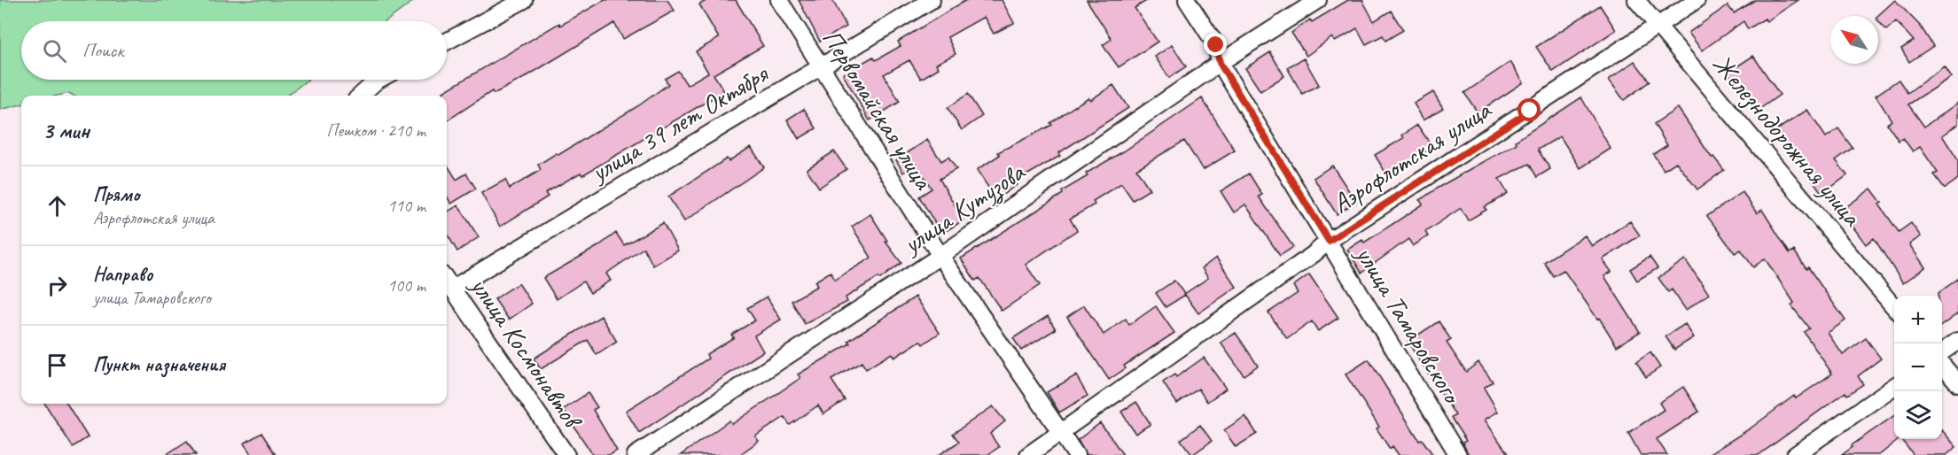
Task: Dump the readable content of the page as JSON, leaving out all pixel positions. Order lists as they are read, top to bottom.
{
  "streets": {
    "street": [
      "Первомайская улица",
      "улица 39 лет Октября",
      "Железнодорожная улица",
      "Аэрофлотская улица",
      "улица Кутузова",
      "улица Тамаровского",
      "улица Космонавтов"
    ]
  },
  "crossings": [
    ["Первомайская улица", "улица 39 лет Октября"],
    ["Первомайская улица", "Аэрофлотская улица"],
    ["Первомайская улица", "улица Кутузова"],
    ["улица 39 лет Октября", "улица Космонавтов"],
    ["Железнодорожная улица", "Аэрофлотская улица"],
    ["Аэрофлотская улица", "улица Тамаровского"],
    ["улица Кутузова", "улица Тамаровского"]
  ],
  "north": "top left",
  "page": {
    "search": "Поиск",
    "heading": ["3 мин", "Пешком · 210 m"],
    "list": [
      ["Прямо", "Аэрофлотская улица", "110 m"],
      ["Направо", "улица Тамаровского", "100 m"],
      "Пункт назначения"
    ],
    "map_buttons": ["+", "−"]
  }
}
